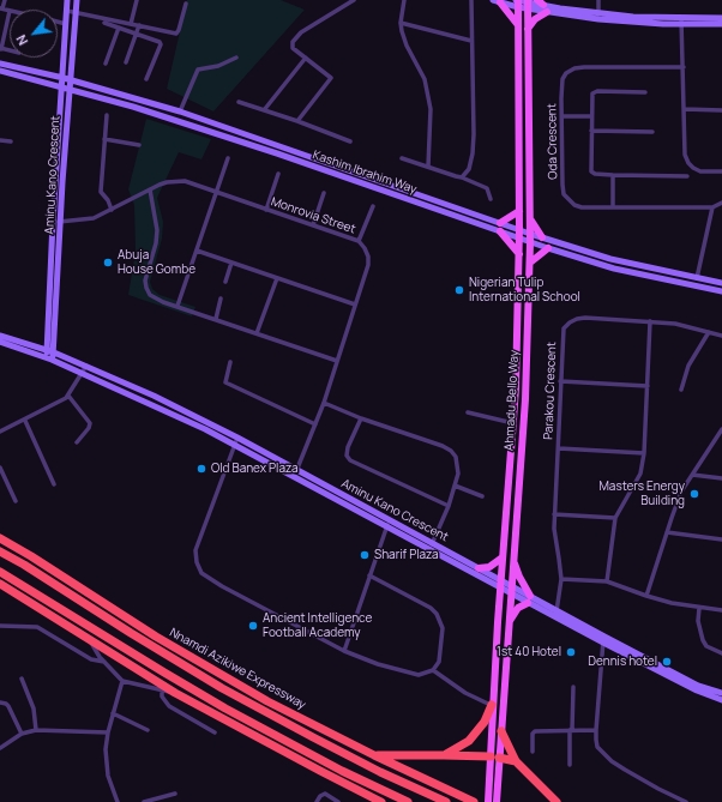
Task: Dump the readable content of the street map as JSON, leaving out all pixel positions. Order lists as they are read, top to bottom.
{
  "streets": {
    "highway": ["Nnamdi Azikiwe Expressway"],
    "main road": ["Kashim Ibrahim Way", "Aminu Kano Crescent", "Ahmadu Bello Way"],
    "street": ["Oda Crescent", "Monrovia Street", "Parakou Crescent"]
  },
  "crossings": [
    ["Kashim Ibrahim Way", "Aminu Kano Crescent"],
    ["Kashim Ibrahim Way", "Ahmadu Bello Way"],
    ["Aminu Kano Crescent", "Monrovia Street"],
    ["Aminu Kano Crescent", "Parakou Crescent"],
    ["Aminu Kano Crescent", "Ahmadu Bello Way"]
  ],
  "places": [
    "Abuja House Gombe",
    "Nigerian Tulip International School",
    "Old Banex Plaza",
    "Masters Energy Building",
    "Sharif Plaza",
    "Ancient Intelligence Football Academy",
    "1st 40 Hotel",
    "Dennis hotel"
  ],
  "north": "bottom left"
}
